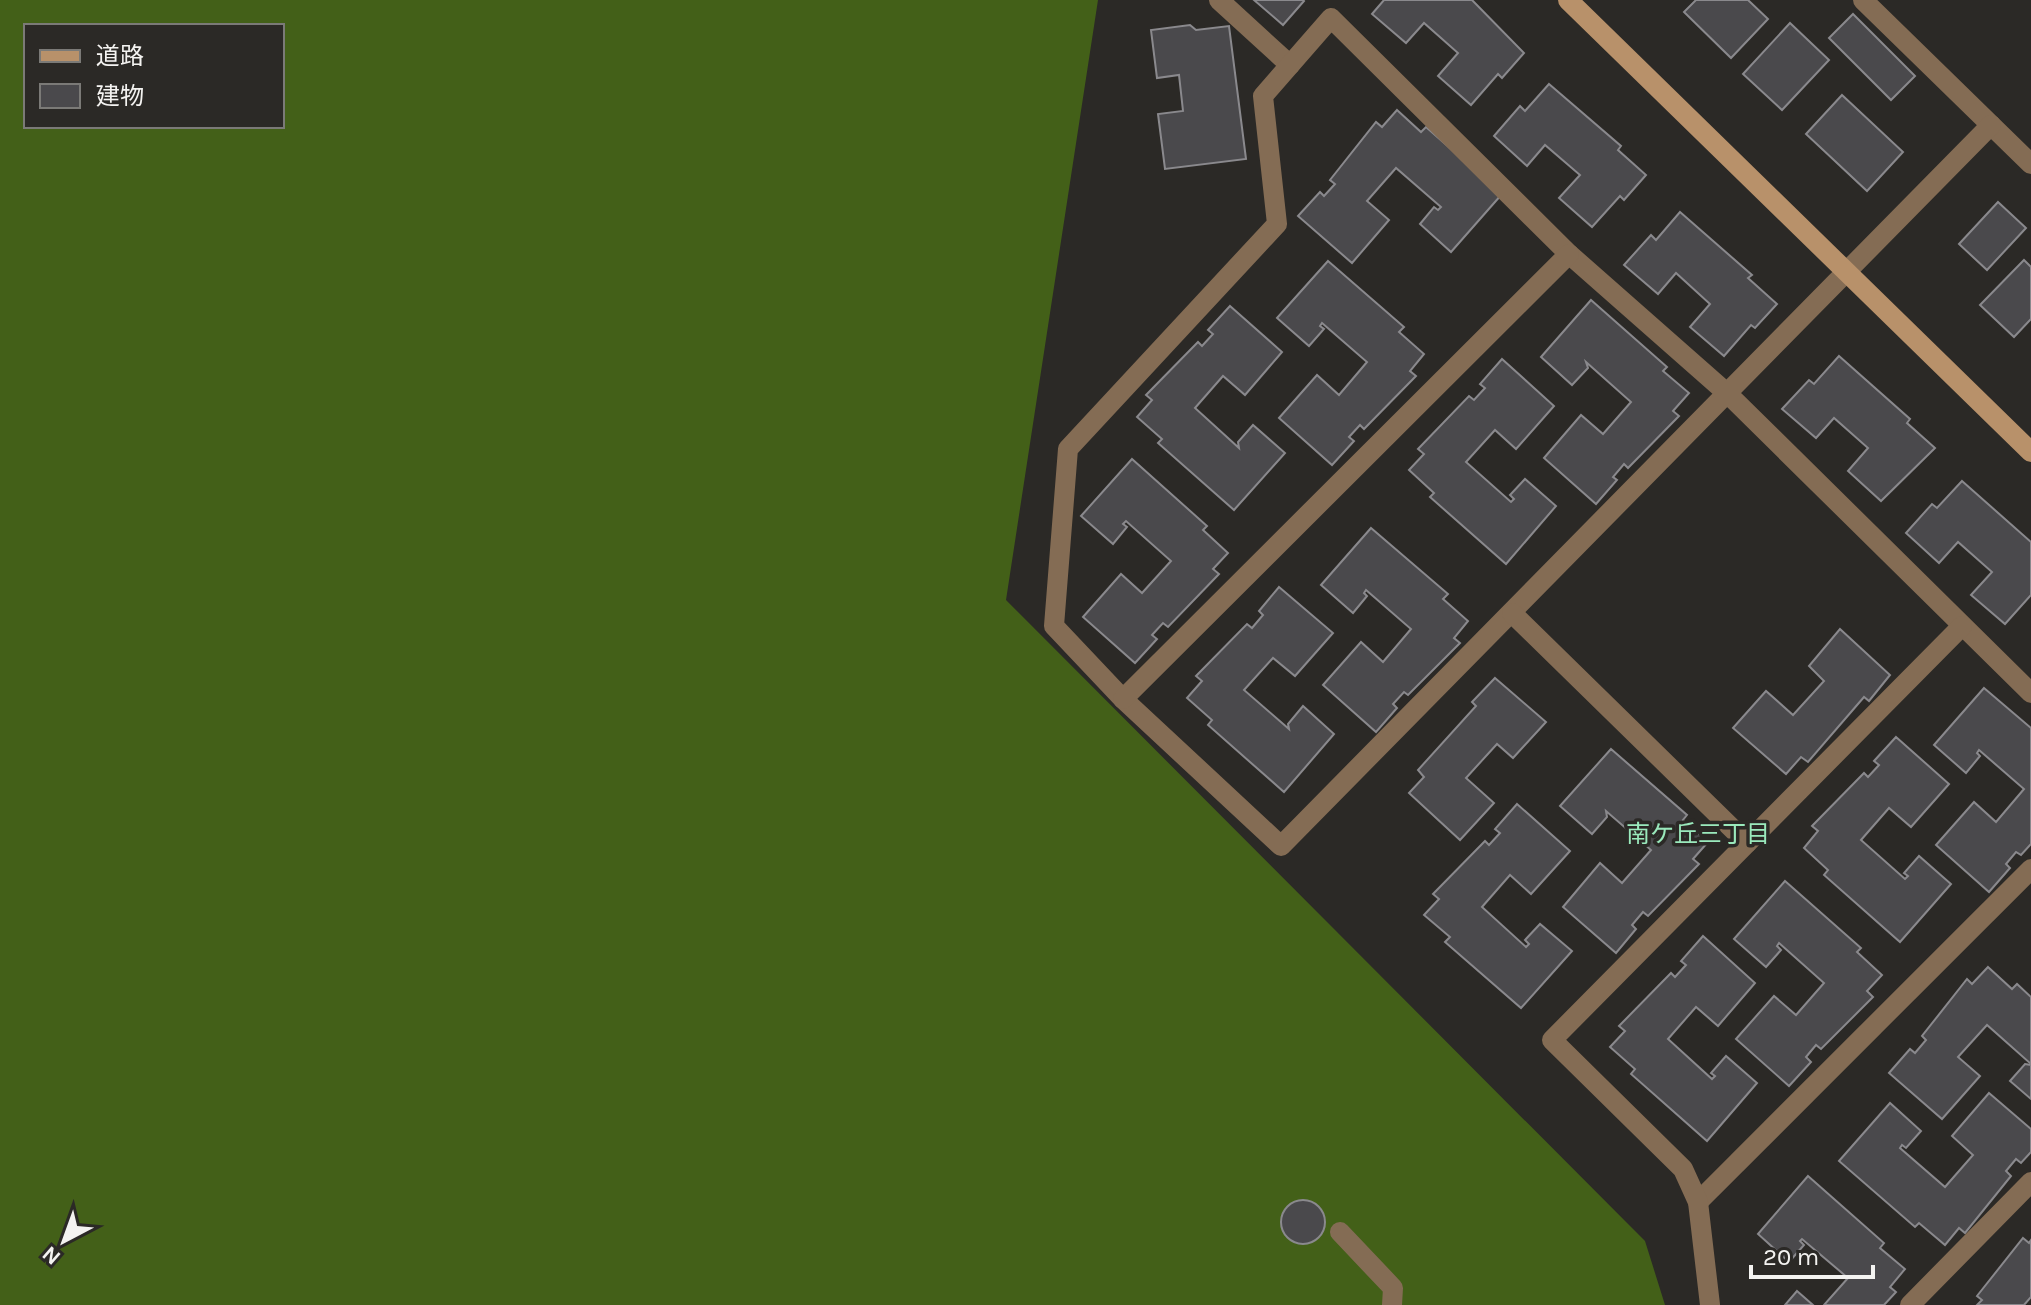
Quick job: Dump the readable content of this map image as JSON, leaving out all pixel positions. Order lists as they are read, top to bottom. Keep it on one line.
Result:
{"districts":["南ケ丘三丁目"],"legend":["道路","建物"],"scale_bar":"20 m","north":"bottom left"}
